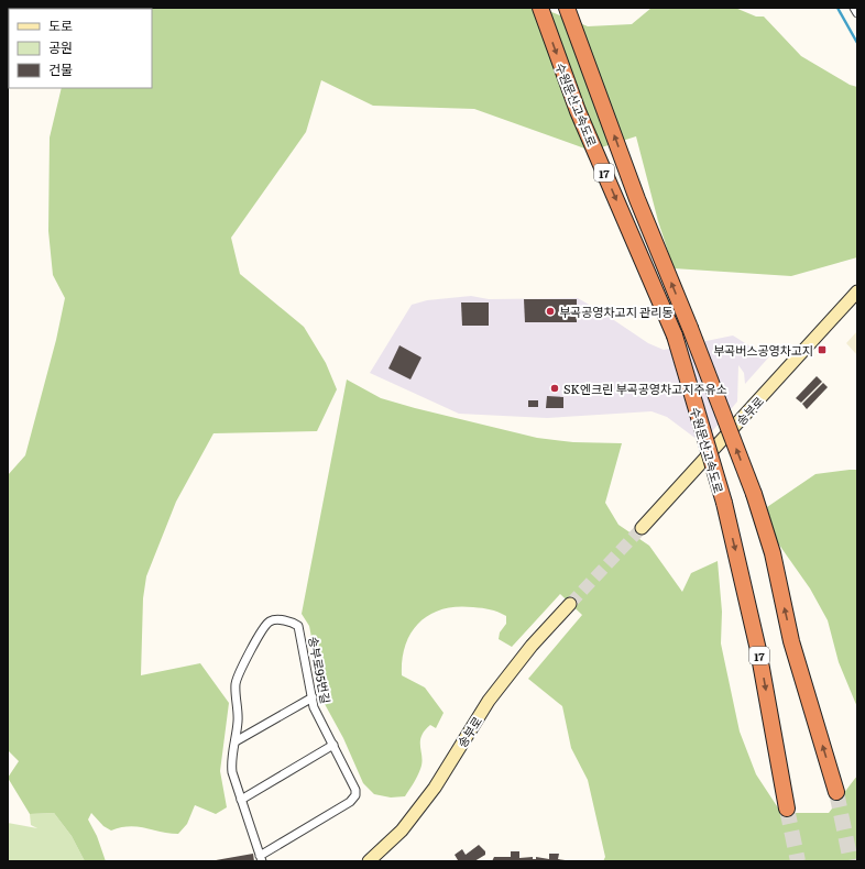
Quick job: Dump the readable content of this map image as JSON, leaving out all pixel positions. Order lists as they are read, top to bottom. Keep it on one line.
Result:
{"streets":{"highway":["수원문산고속도로","17"],"street":["송부로","송부로95번길"]},"places":{"other":["부곡공영차고지 관리동","SK엔크린 부곡공영차고지주유소"],"transit":["부곡버스공영차고지"]},"legend":["도로","공원","건물"]}
